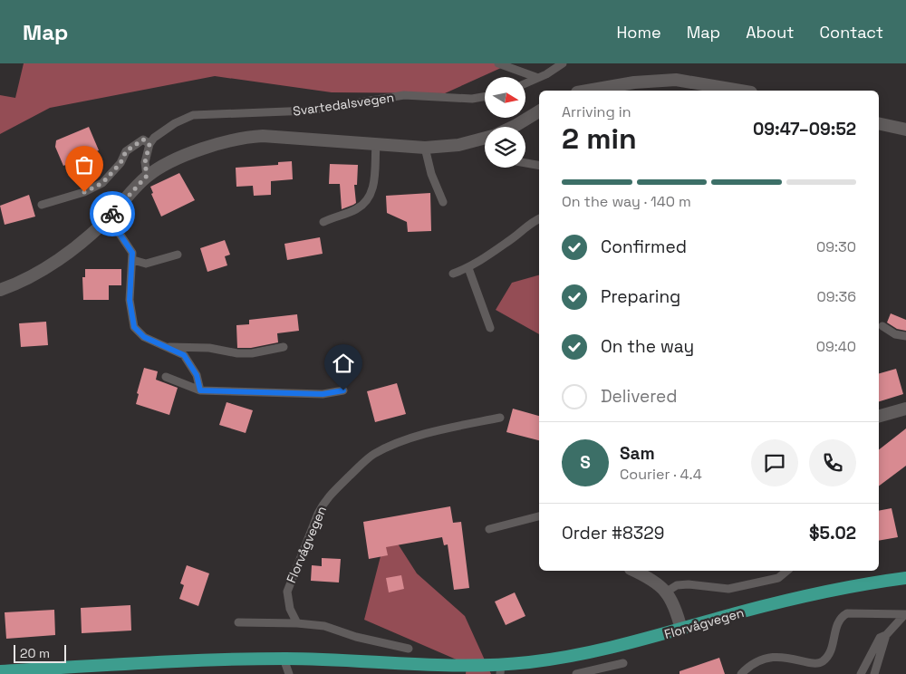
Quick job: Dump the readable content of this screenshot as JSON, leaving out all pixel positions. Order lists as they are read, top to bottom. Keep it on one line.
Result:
{"streets":{"main road":["Florvågvegen"],"lane":["Svartedalsvegen"]},"scale_bar":"20 m","north":"right","page":{"header":"Map","nav":["Home","Map","About","Contact"],"heading":["2 min","Arriving in","09:47–09:52"],"panel":["Sam","Courier · 4.4","Order #8329","$5.02"],"bar":"On the way · 140 m","list":[["Confirmed","09:30"],["Preparing","09:36"],["On the way","09:40"],"Delivered"],"round":"S","scale":"20 m"}}
